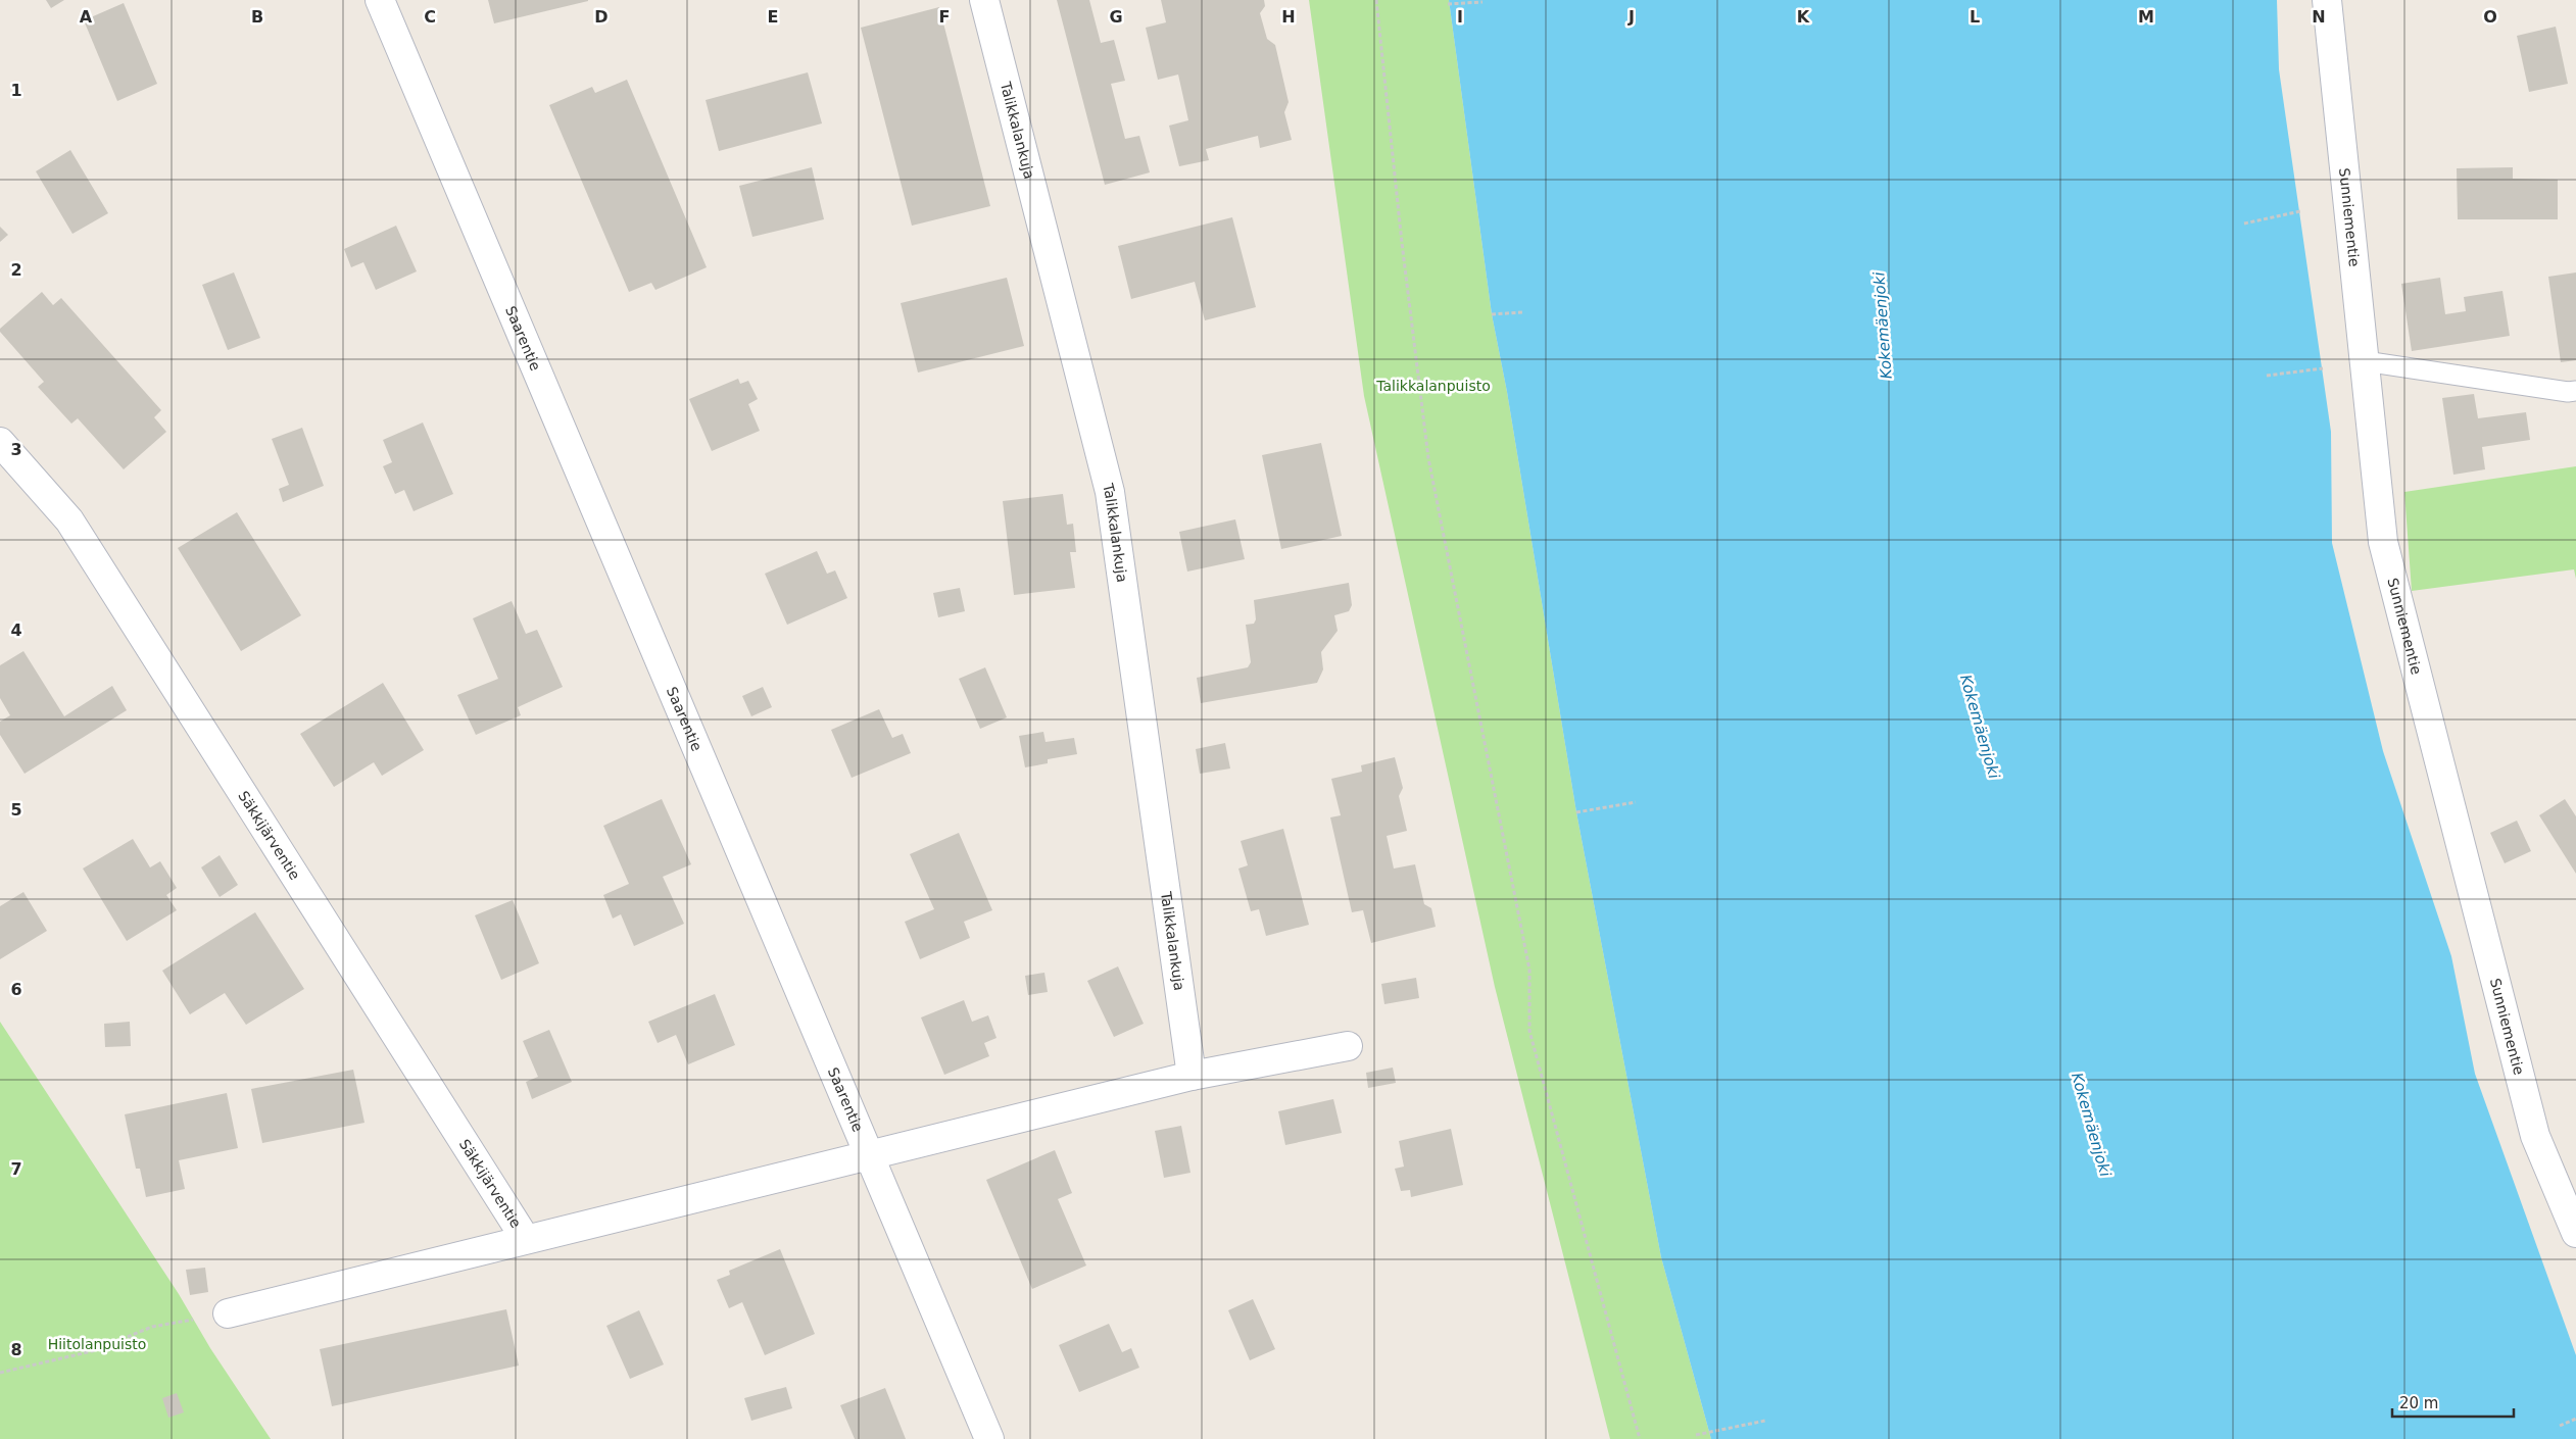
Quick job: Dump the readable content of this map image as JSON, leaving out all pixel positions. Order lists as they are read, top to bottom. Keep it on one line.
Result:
{"streets":{"street":["Talikkalankuja","Sunniementie","Saarentie","Säkkijärventie"]},"crossings":[["Saarentie","Säkkijärventie"]],"water":["Kokemäenjoki"],"parks":["Talikkalanpuisto","Hiitolanpuisto"],"scale_bar":"20 m","grid":{"columns":["A","B","C","D","E","F","G","H","I","J","K","L","M","N","O"],"rows":["1","2","3","4","5","6","7","8"]}}
